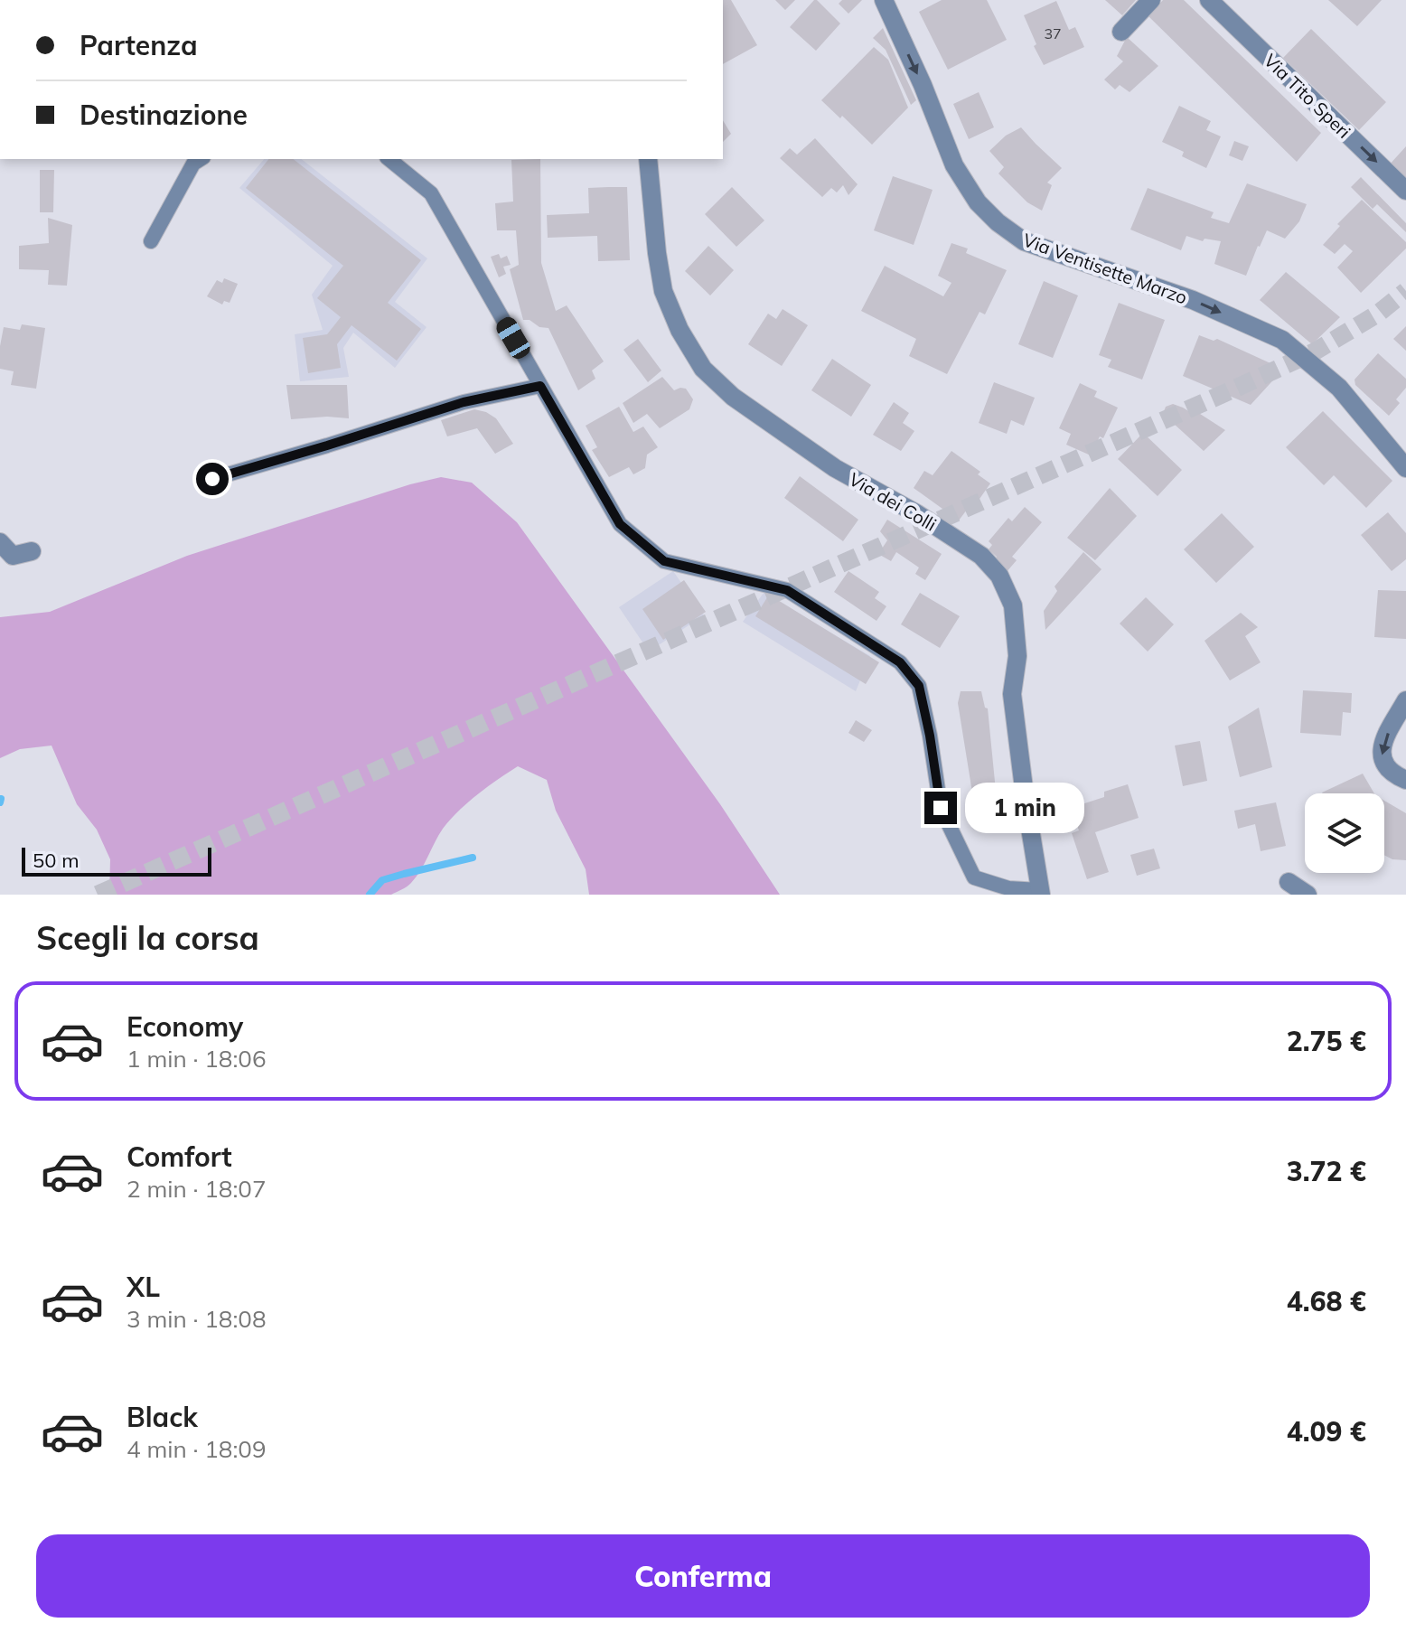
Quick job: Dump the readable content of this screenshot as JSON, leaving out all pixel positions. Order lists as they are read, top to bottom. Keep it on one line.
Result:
{"streets":{"street":["Via Tito Speri","Via Ventisette Marzo","Via dei Colli"]},"one_way":["Via Tito Speri","Via Ventisette Marzo"],"house_numbers":["37"],"scale_bar":"50 m","page":{"banner":["Partenza","Destinazione"],"bubble":"1 min","scale":"50 m","heading":"Scegli la corsa","list":[{"name":"Economy","note":"1 min · 18:06","value":"2.75 €"},{"name":"Comfort","note":"2 min · 18:07","value":"3.72 €"},{"name":"XL","note":"3 min · 18:08","value":"4.68 €"},{"name":"Black","note":"4 min · 18:09","value":"4.09 €"}],"buttons":"Conferma"}}
